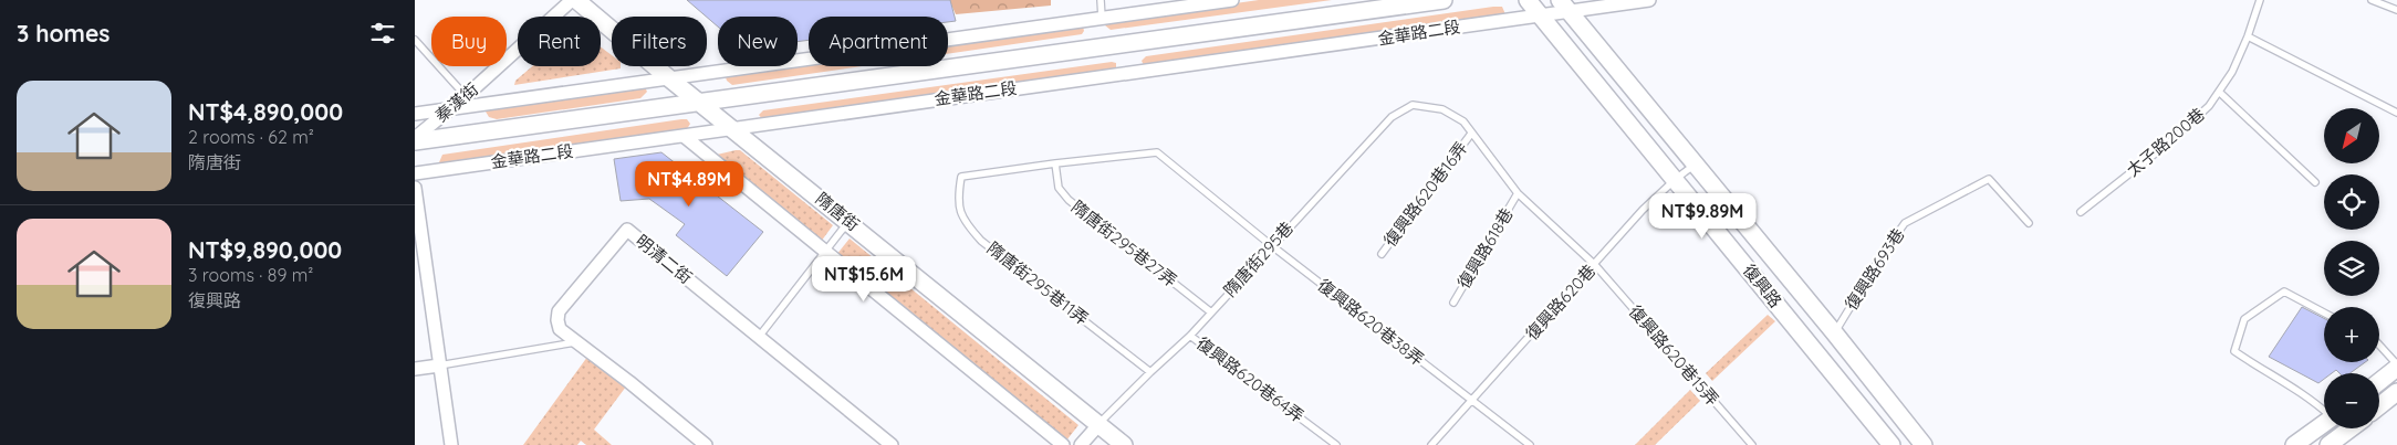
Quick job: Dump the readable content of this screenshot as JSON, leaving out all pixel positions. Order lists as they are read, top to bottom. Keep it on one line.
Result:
{"streets":{"street":["金華路二段","秦漢街","隋唐街","明清二街","復興路"],"lane":["太子路200巷","復興路620巷16弄","隋唐街295巷27弄","復興路618巷","隋唐街295巷","復興路693巷","隋唐街295巷11弄","復興路620巷","復興路620巷38弄","復興路620巷15弄","復興路620巷64弄"]},"crossings":[["金華路二段","秦漢街"],["金華路二段","隋唐街"],["金華路二段","復興路"],["復興路620巷16弄","復興路618巷"],["復興路620巷16弄","隋唐街295巷"],["復興路620巷16弄","復興路620巷"],["復興路620巷16弄","復興路620巷15弄"],["隋唐街","隋唐街295巷"],["隋唐街295巷27弄","隋唐街295巷"],["隋唐街295巷27弄","隋唐街295巷11弄"],["隋唐街295巷27弄","復興路620巷38弄"],["隋唐街295巷","隋唐街295巷11弄"],["隋唐街295巷","復興路620巷38弄"],["隋唐街295巷","復興路620巷64弄"],["復興路693巷","復興路"],["隋唐街295巷11弄","復興路620巷38弄"],["復興路","復興路620巷"],["復興路620巷","復興路620巷38弄"],["復興路620巷","復興路620巷15弄"]],"north":"bottom left","page":{"heading":"3 homes","chip":["Buy","Rent","Filters","New","Apartment"],"list":[{"name":"NT$4,890,000","note":"2 rooms · 62 m² · 隋唐街"},{"name":"NT$9,890,000","note":"3 rooms · 89 m² · 復興路"}],"map_buttons":["+","−"],"price":["NT$4.89M","NT$9.89M","NT$15.6M"]}}
